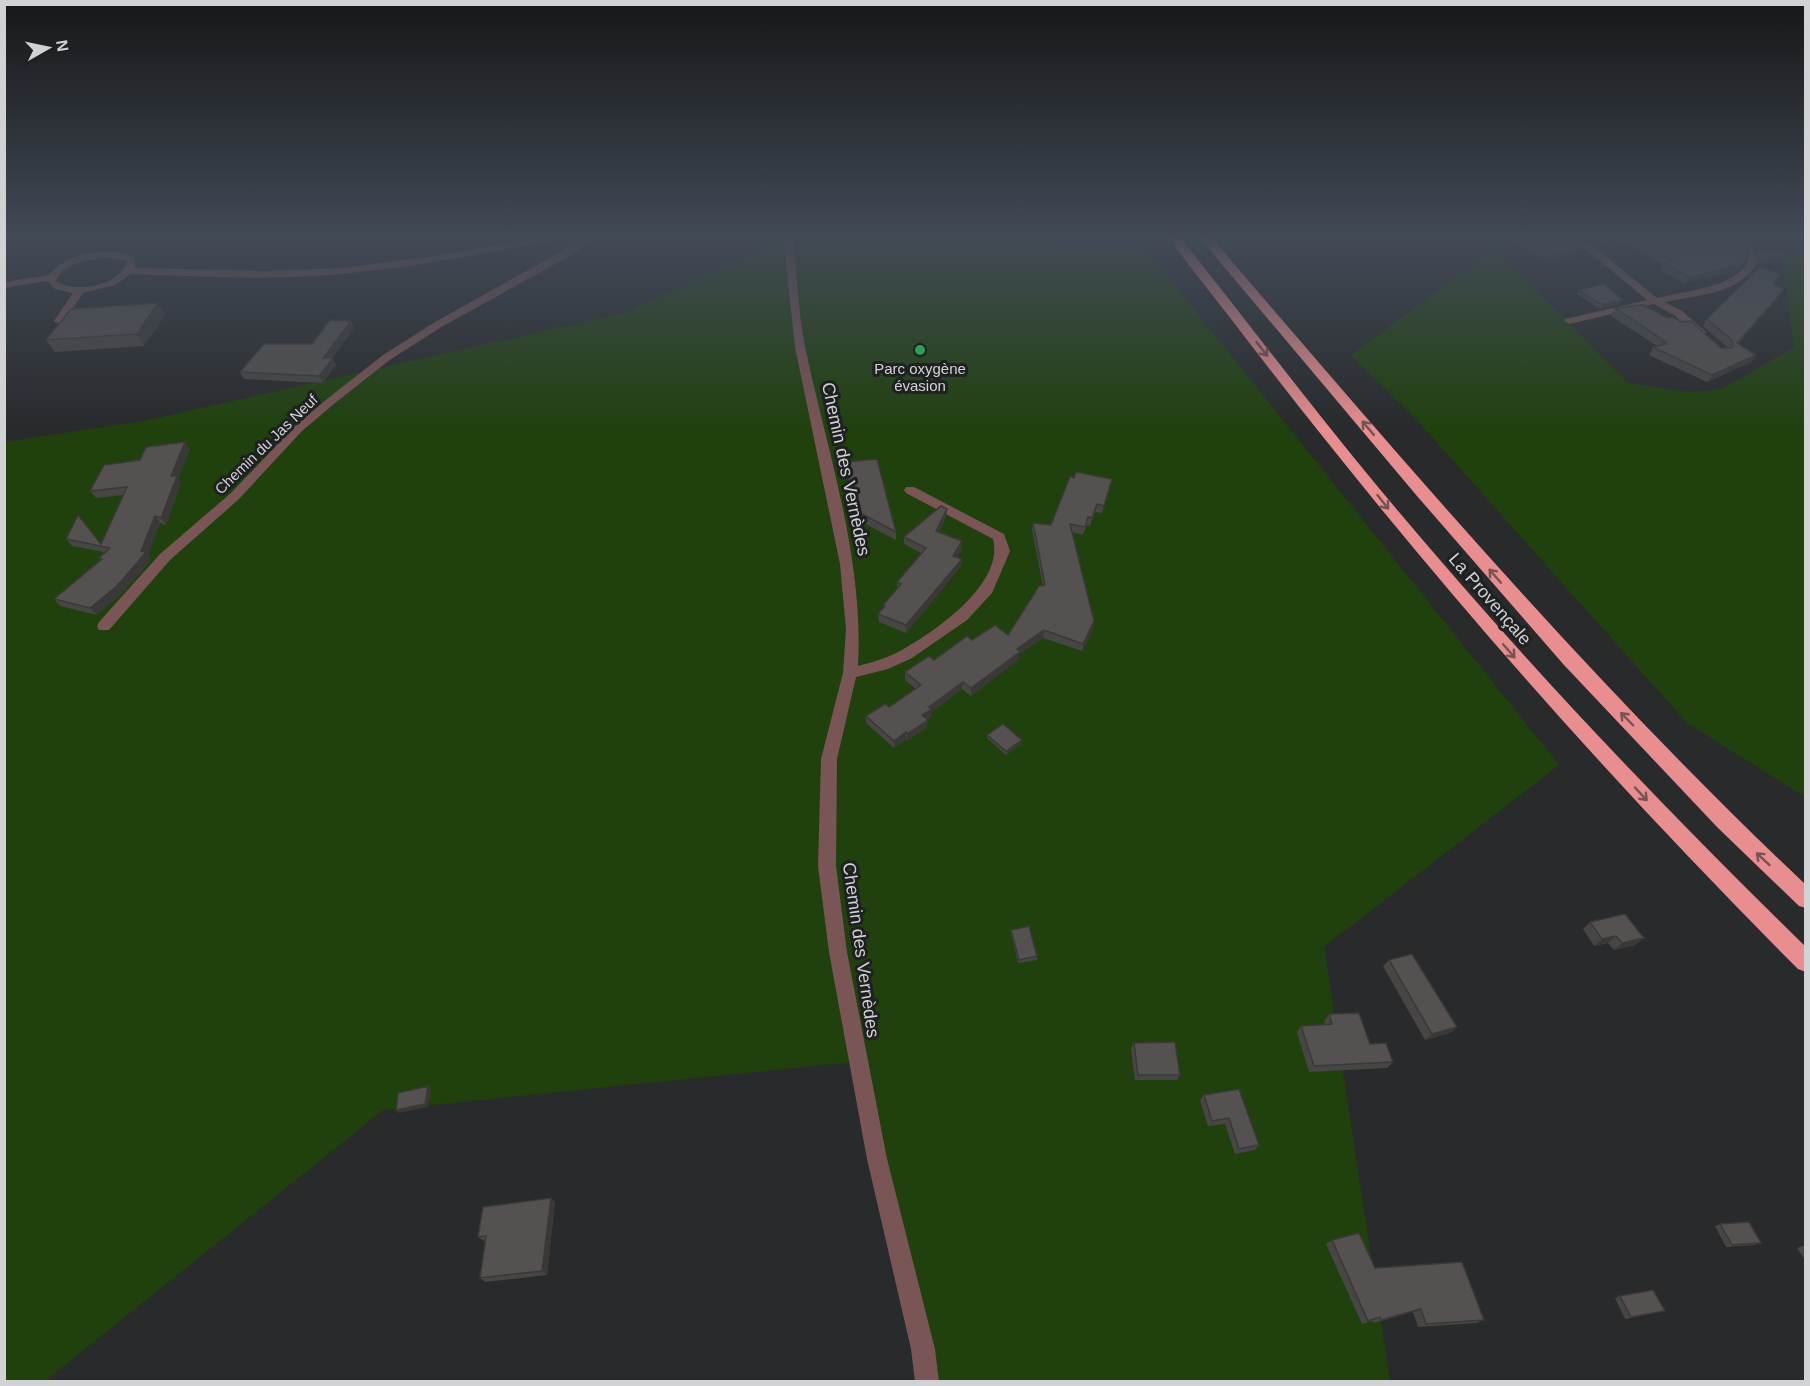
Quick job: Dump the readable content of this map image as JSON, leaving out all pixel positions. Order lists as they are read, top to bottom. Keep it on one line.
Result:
{"streets":{"highway":["La Provençale"],"street":["Chemin du Jas Neuf","Chemin des Vernèdes"]},"places":["Parc oxygène évasion"],"north":"right"}
